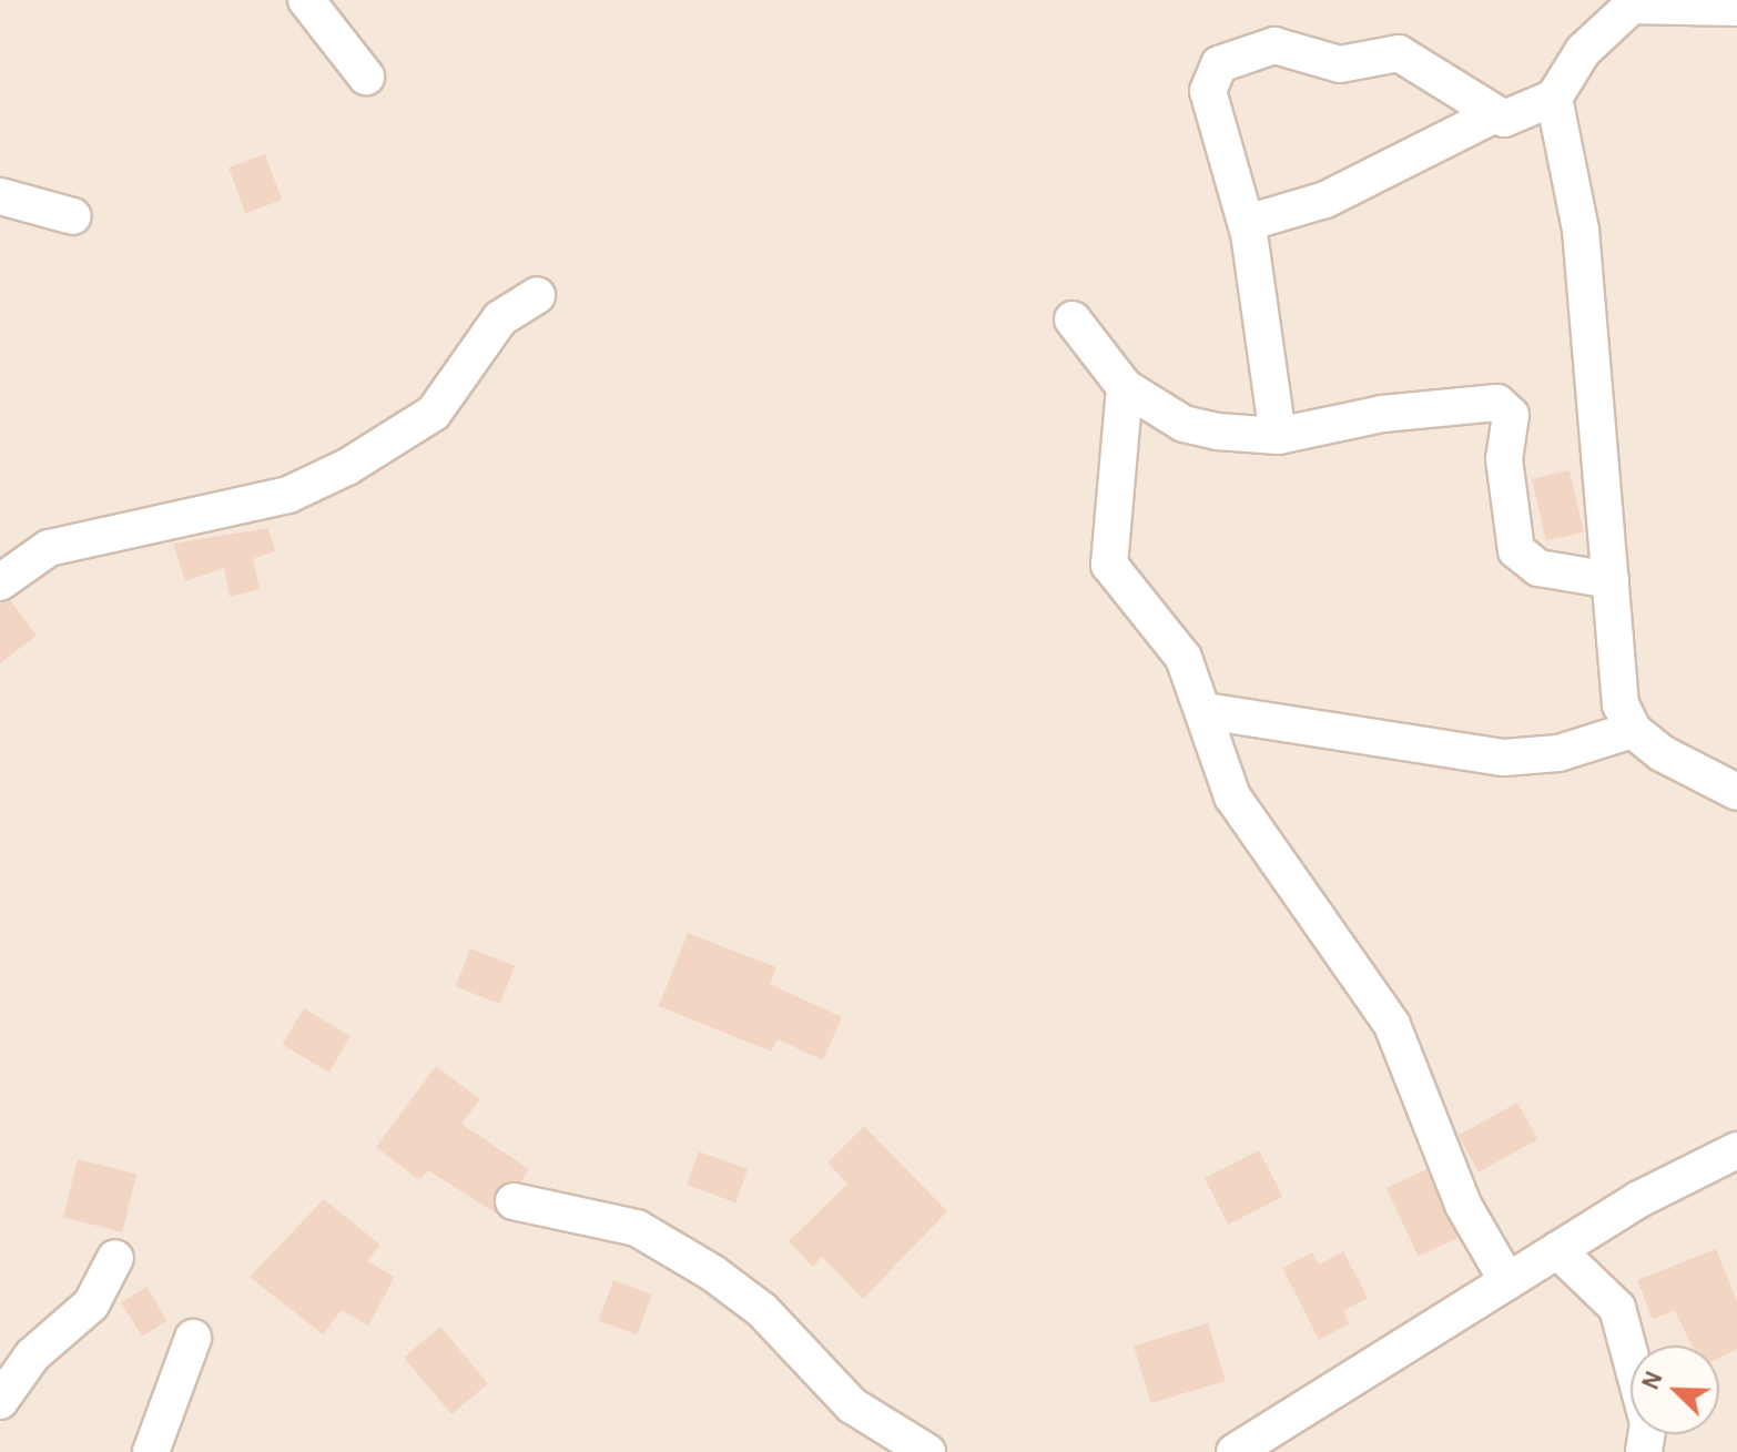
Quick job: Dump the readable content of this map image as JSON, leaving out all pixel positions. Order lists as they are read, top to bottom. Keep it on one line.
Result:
{"north":"top left"}
